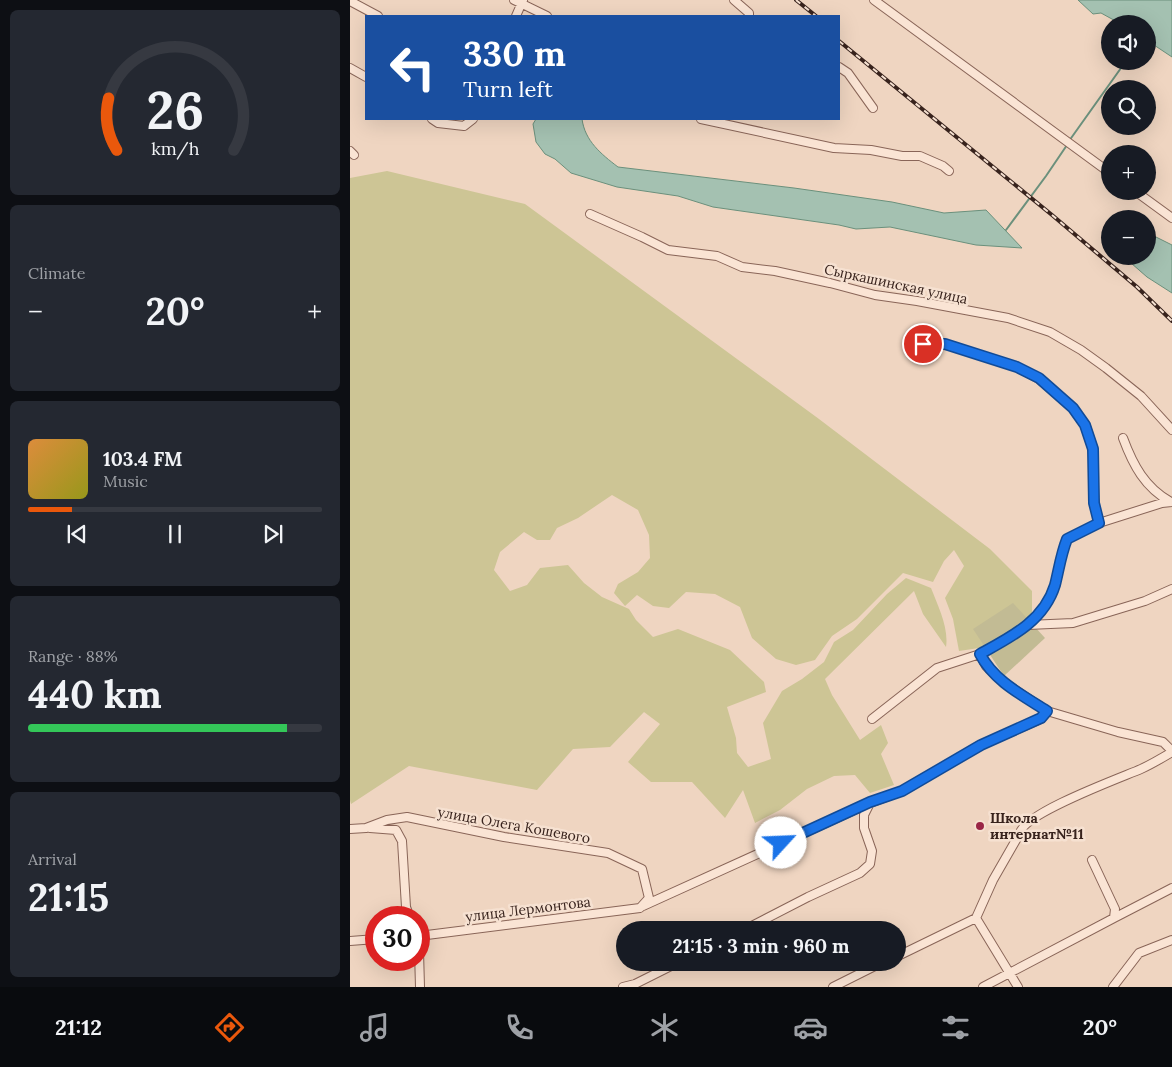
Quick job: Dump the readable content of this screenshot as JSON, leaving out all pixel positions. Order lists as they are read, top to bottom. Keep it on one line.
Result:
{"streets":{"street":["Сыркашинская улица","улица Олега Кошевого","улица Лермонтова"]},"crossings":[["улица Олега Кошевого","улица Лермонтова"]],"places":["Школа интернат№11"],"page":{"map_buttons":["+","−"],"turn":["330 m","Turn left"],"tile":["Climate",["Range · 88%","440 km"],["Arrival","21:15"]],"heat":["−","20°","+"],"song":["103.4 FM","Music"],"limit":"30","trip":"21:15 · 3 min · 960 m","tabs":["21:12","20°"],"gauge":["26","km/h"]}}
